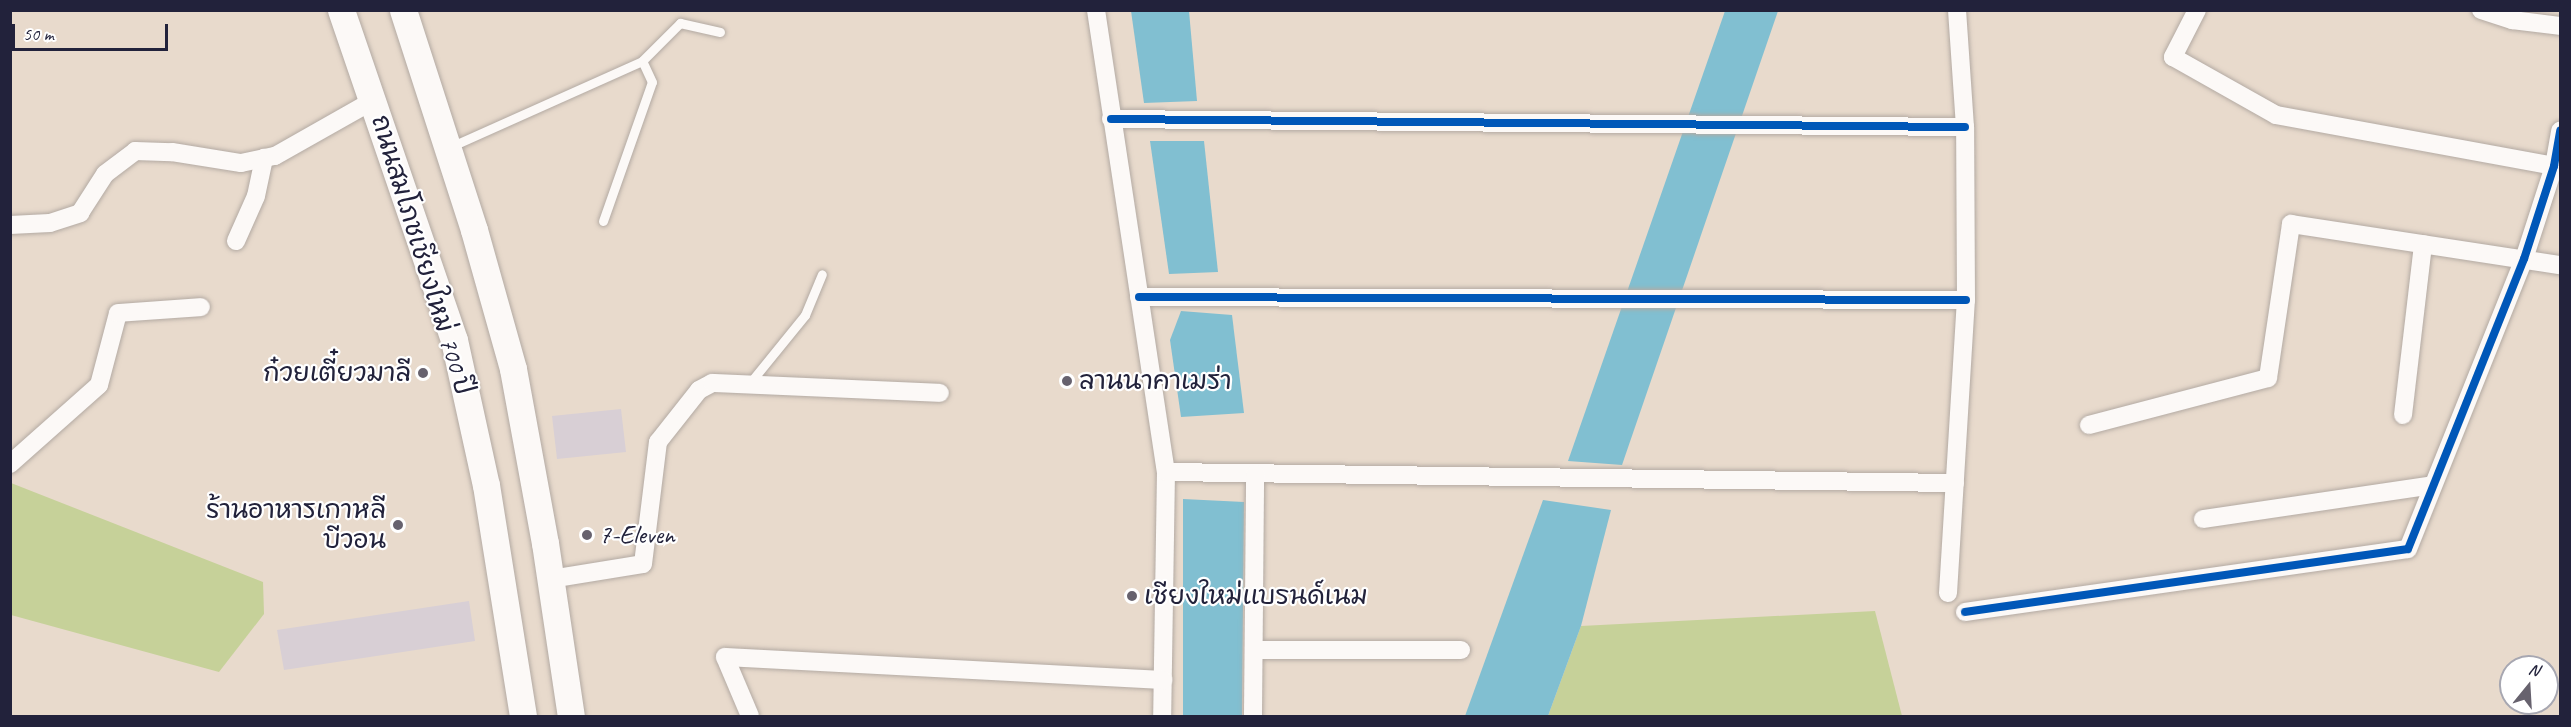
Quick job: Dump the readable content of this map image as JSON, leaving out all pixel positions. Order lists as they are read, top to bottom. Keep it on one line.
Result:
{"streets":{"main road":["ถนนสมโภชเชียงใหม่ 700 ปี"]},"places":["ก๋วยเตี๋ยวมาลี","ลานนาคาเมร่า","ร้านอาหารเกาหลี บีวอน","7-Eleven","เชียงใหม่แบรนด์เนม"],"scale_bar":"50 m","north":"top"}
